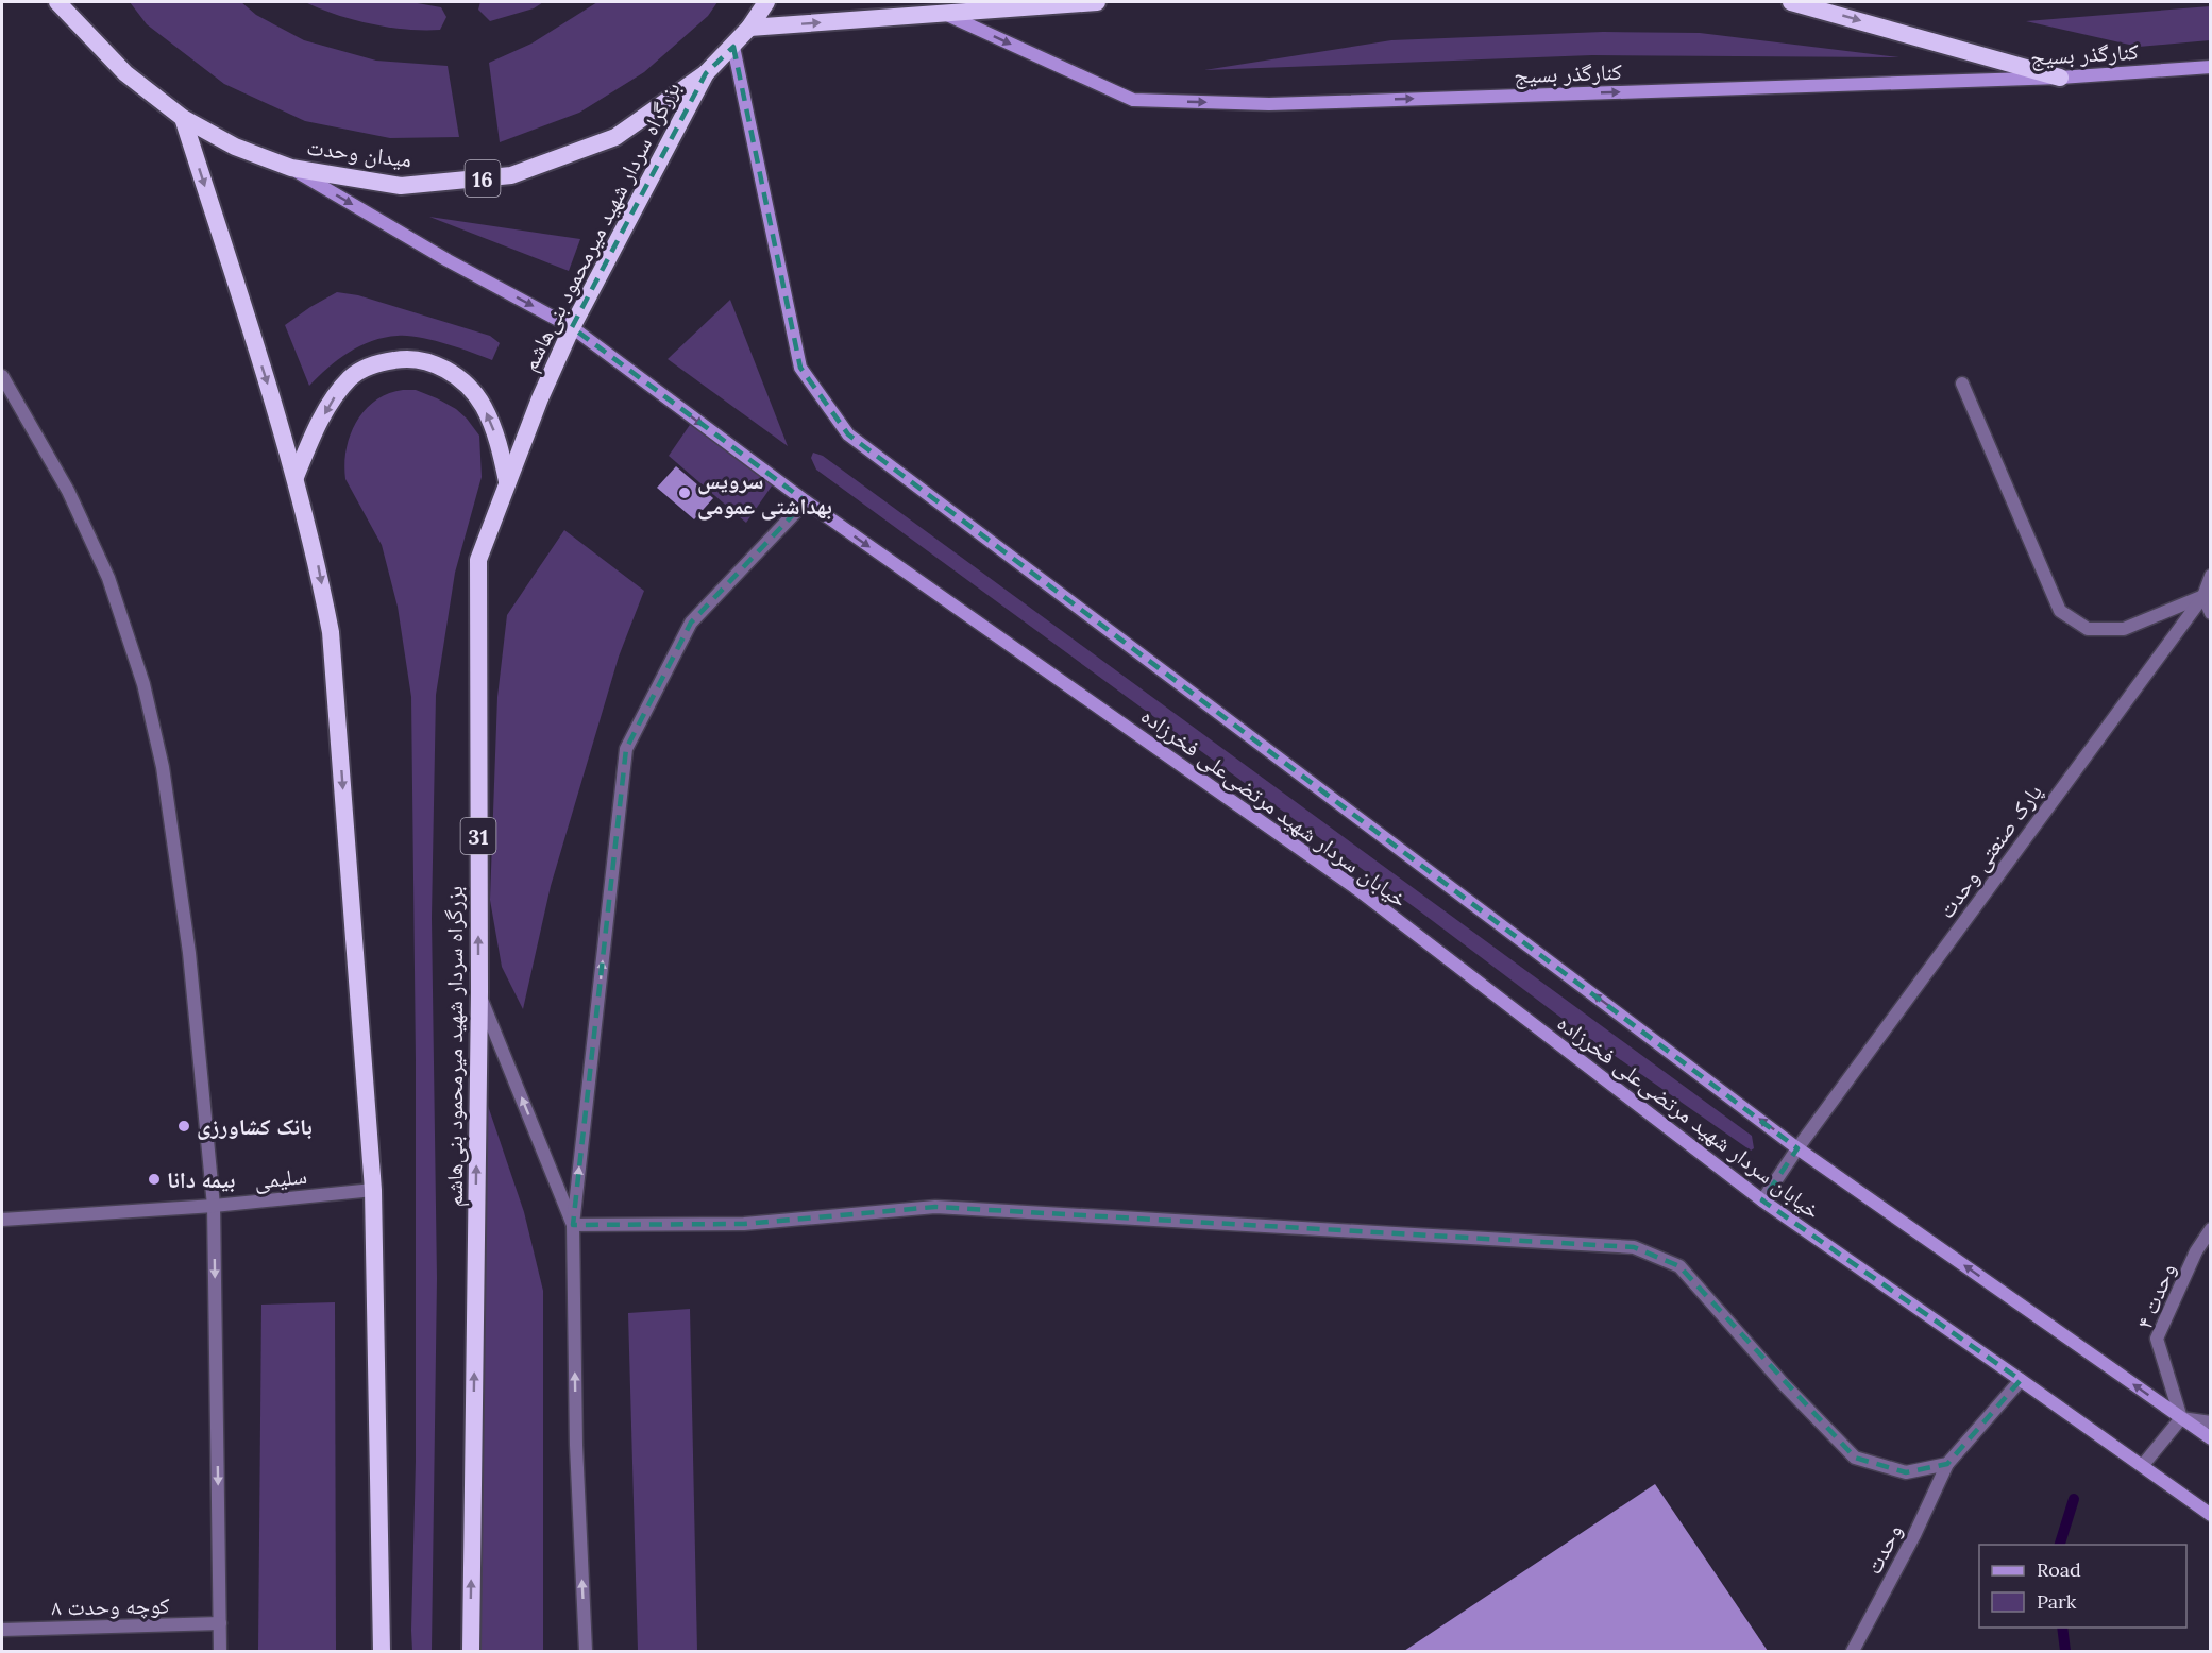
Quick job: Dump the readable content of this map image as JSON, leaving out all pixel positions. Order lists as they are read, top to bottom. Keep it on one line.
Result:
{"streets":{"highway":["میدان وحدت","16","بزرگراه سردار شهید میرمحمود بنی‌هاشم","31"],"main road":["کنارگذر بسیج","خیابان سردار شهید مرتضی‌علی فخرزاده"],"street":["پارک صنعتی وحدت","سلیمی","وحدت ۴","وحدت","کوچه وحدت ۸"]},"crossings":[["میدان وحدت","بزرگراه سردار شهید میرمحمود بنی‌هاشم"],["میدان وحدت","خیابان سردار شهید مرتضی‌علی فخرزاده"],["بزرگراه سردار شهید میرمحمود بنی‌هاشم","خیابان سردار شهید مرتضی‌علی فخرزاده"],["خیابان سردار شهید مرتضی‌علی فخرزاده","پارک صنعتی وحدت"],["خیابان سردار شهید مرتضی‌علی فخرزاده","وحدت ۴"],["خیابان سردار شهید مرتضی‌علی فخرزاده","وحدت"]],"one_way":["کنارگذر بسیج"],"places":["سرویس بهداشتی عمومی","بانک کشاورزی","بیمه دانا"],"legend":["Road","Park"]}
